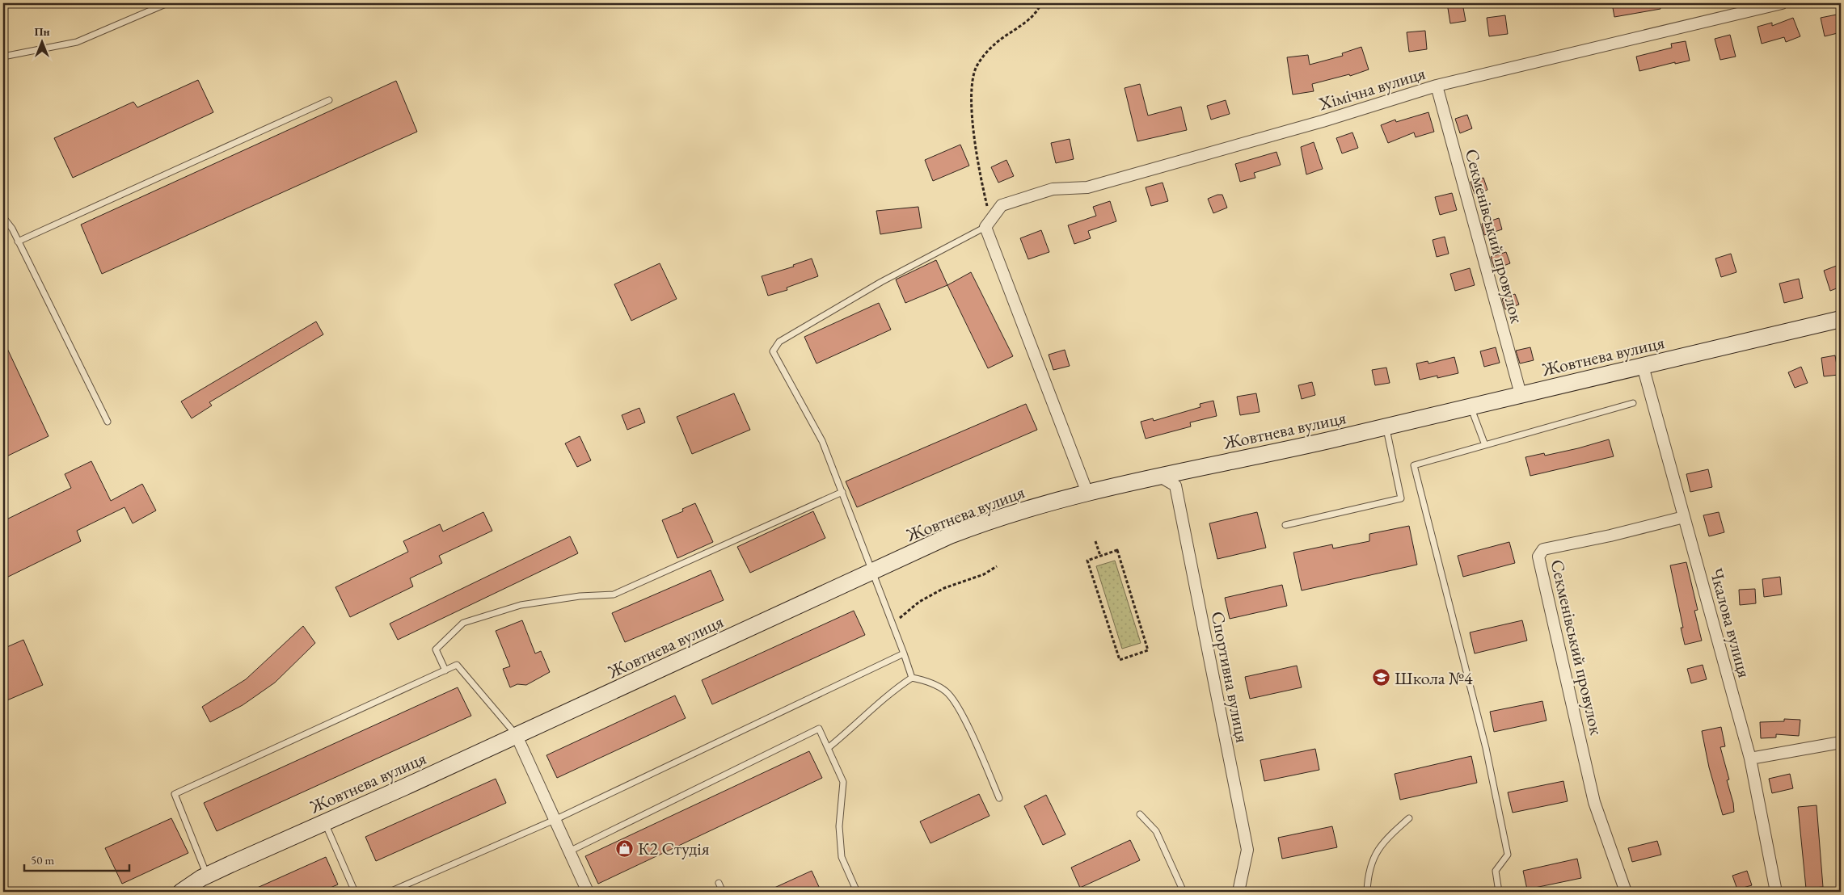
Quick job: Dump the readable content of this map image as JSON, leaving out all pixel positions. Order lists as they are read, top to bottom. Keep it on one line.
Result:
{"streets":{"main road":["Жовтнева вулиця"],"street":["Хімічна вулиця","Секменівський провулок","Чкалова вулиця","Спортивна вулиця"]},"crossings":[["Хімічна вулиця","Секменівський провулок"],["Секменівський провулок","Жовтнева вулиця"],["Секменівський провулок","Чкалова вулиця"],["Жовтнева вулиця","Чкалова вулиця"],["Жовтнева вулиця","Спортивна вулиця"]],"places":{"school or university":["Школа №4"],"shop":["К2 Студiя"]},"scale_bar":"50 m","north":"top"}
